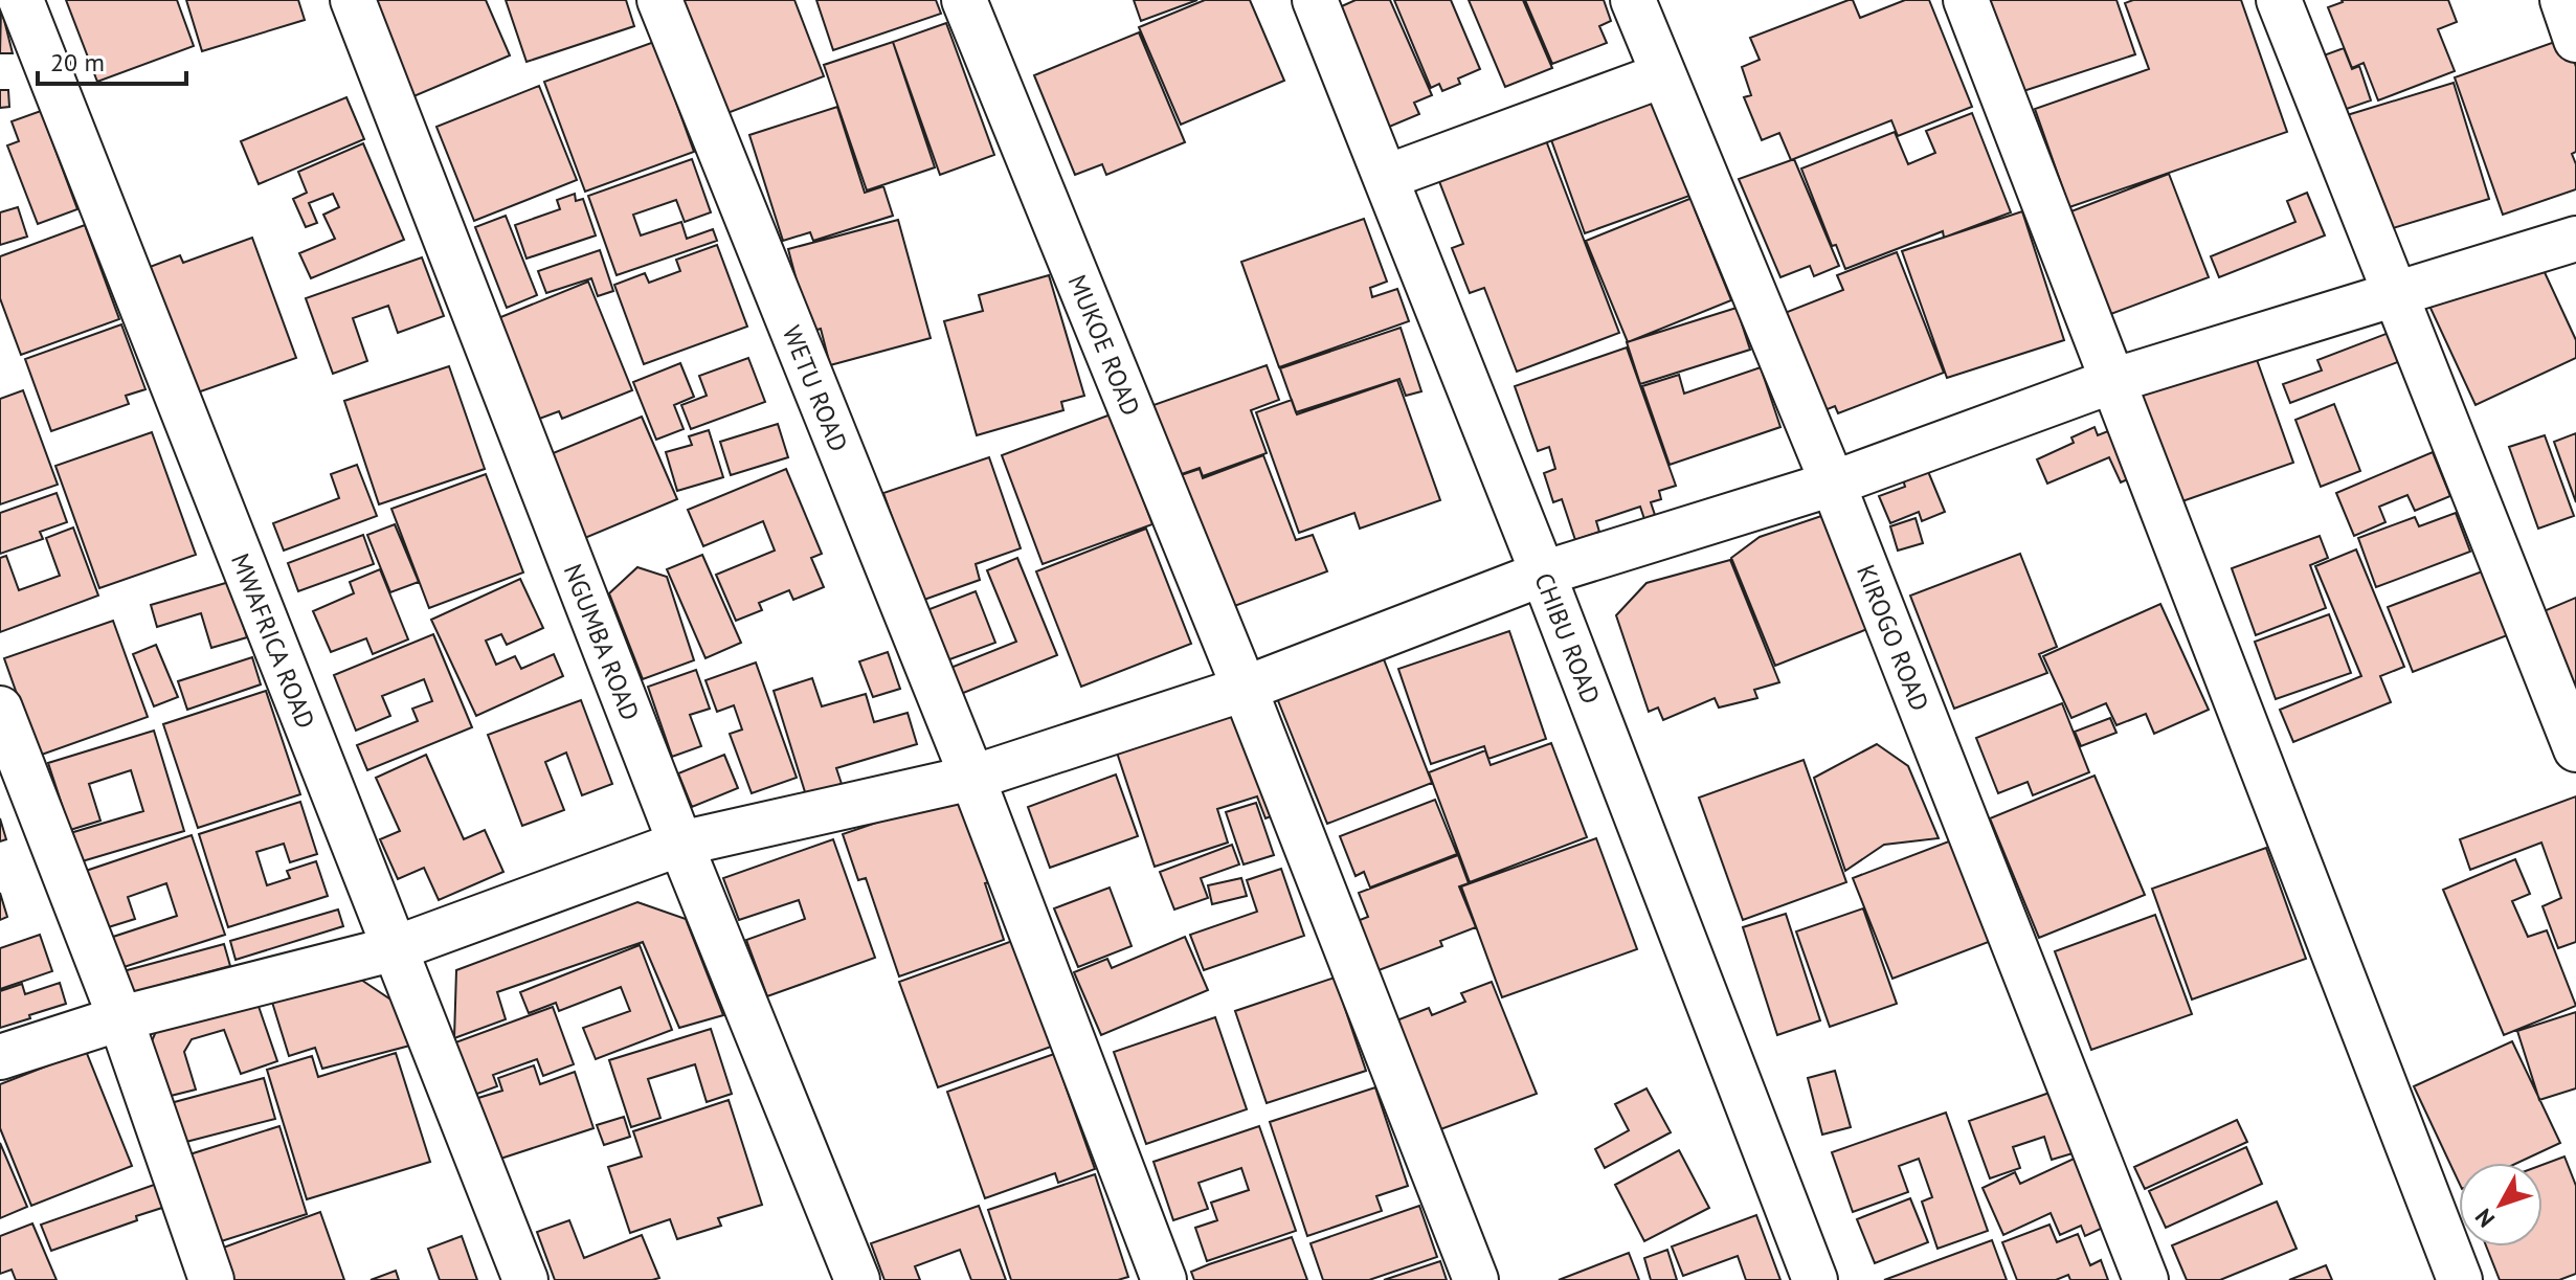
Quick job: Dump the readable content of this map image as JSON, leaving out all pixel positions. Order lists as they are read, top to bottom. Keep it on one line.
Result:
{"streets":{"street":["MUKOE ROAD","WETU ROAD","KIROGO ROAD","MWAFRICA ROAD","CHIBU ROAD","NGUMBA ROAD"]},"scale_bar":"20 m","north":"bottom left"}
